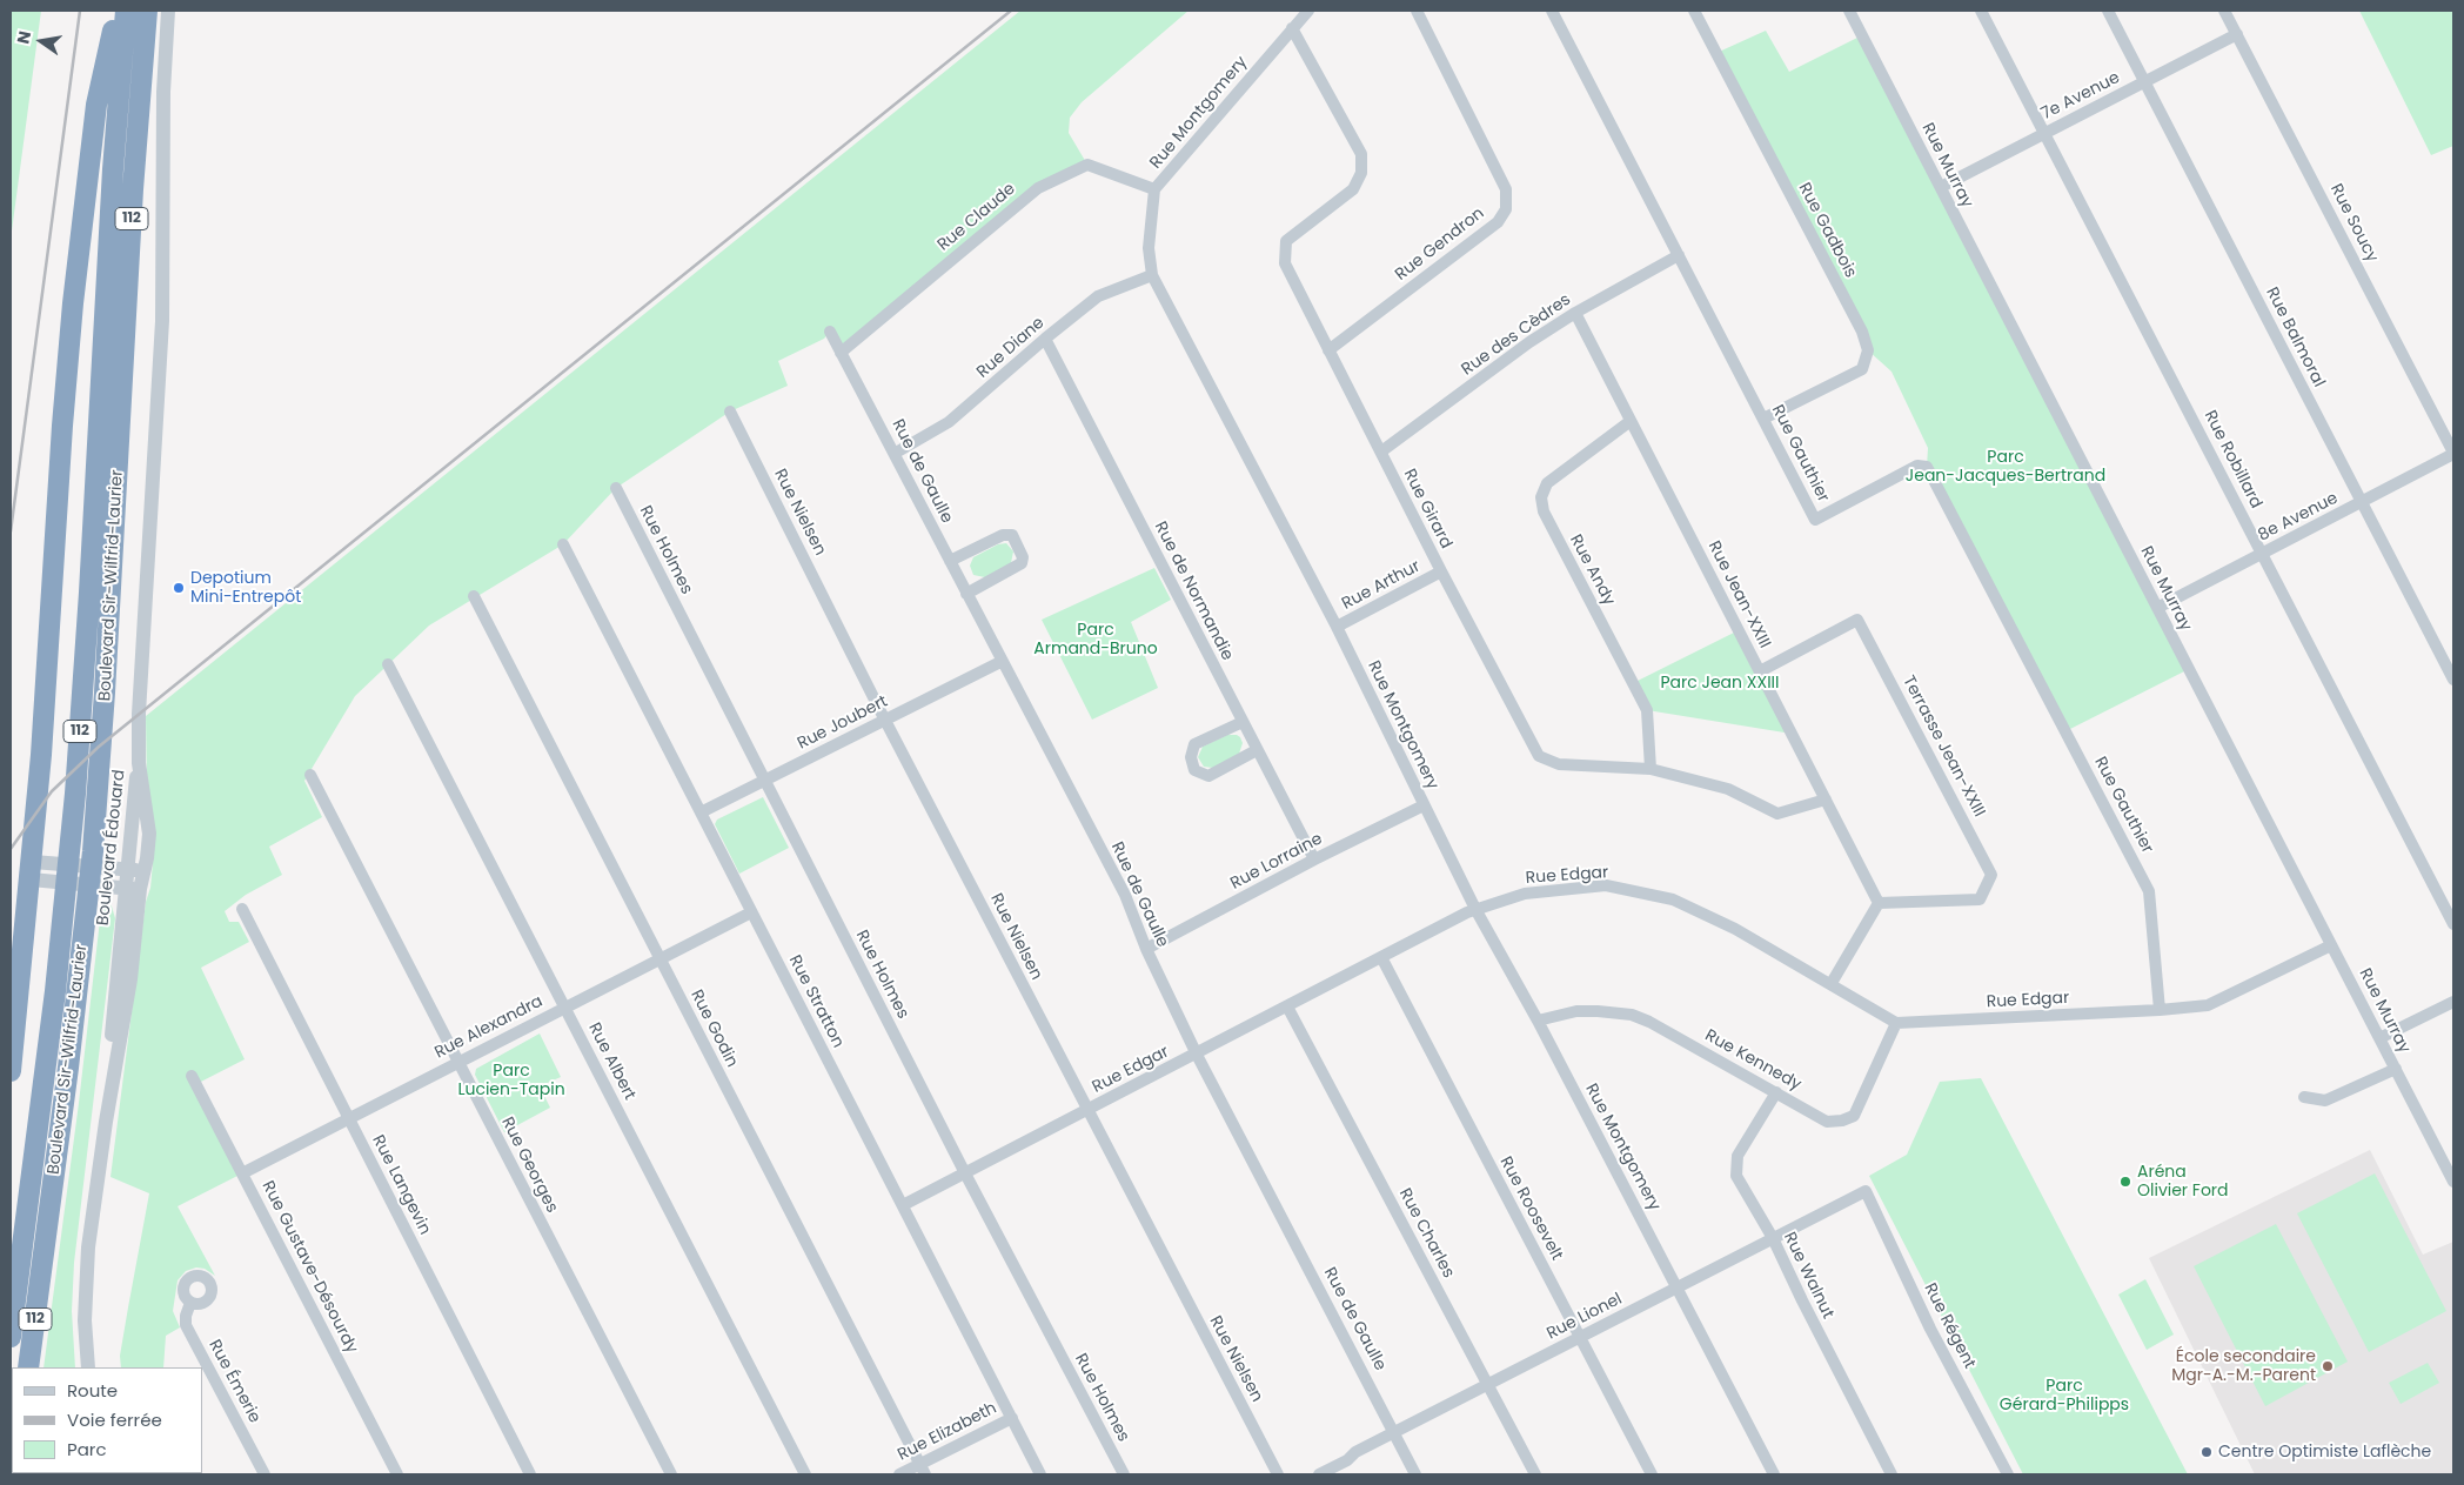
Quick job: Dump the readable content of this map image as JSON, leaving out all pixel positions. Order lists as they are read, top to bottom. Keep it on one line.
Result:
{"streets":{"highway":["112","Boulevard Sir-Wilfrid-Laurier"],"street":["7e Avenue","Rue Montgomery","Rue Murray","Rue Claude","Rue Soucy","Rue Gadbois","Rue Gendron","Rue des Cèdres","Rue Balmoral","Rue Diane","Rue Gauthier","Rue Robillard","Rue de Gaulle","Rue Girard","Rue Nielsen","8e Avenue","Rue Holmes","Rue Andy","Rue Arthur","Rue de Normandie","Rue Jean-XXIII","Rue Joubert","Terrasse Jean-XXIII","Boulevard Édouard","Rue Lorraine","Rue Edgar","Rue Stratton","Rue Alexandra","Rue Godin","Rue Kennedy","Rue Albert","Rue Georges","Rue Langevin","Rue Roosevelt","Rue Charles","Rue Gustave-Désourdy","Rue Walnut","Rue Lionel","Rue Régent","Rue Émerie","Rue Elizabeth"]},"crossings":[["7e Avenue","Rue Murray"],["7e Avenue","Rue Soucy"],["7e Avenue","Rue Balmoral"],["7e Avenue","Rue Robillard"],["Rue Montgomery","Rue Claude"],["Rue Montgomery","Rue Diane"],["Rue Montgomery","Rue Girard"],["Rue Montgomery","Rue Arthur"],["Rue Montgomery","Rue Lorraine"],["Rue Montgomery","Rue Edgar"],["Rue Montgomery","Rue Kennedy"],["Rue Montgomery","Rue Lionel"],["Rue Murray","8e Avenue"],["Rue Murray","Rue Edgar"],["Rue Claude","Rue de Gaulle"],["Rue Soucy","8e Avenue"],["Rue Gadbois","Rue Gauthier"],["Rue Gendron","Rue Girard"],["Rue des Cèdres","Rue Gauthier"],["Rue des Cèdres","Rue Girard"],["Rue des Cèdres","Rue Jean-XXIII"],["Rue Balmoral","8e Avenue"],["Rue Diane","Rue de Gaulle"],["Rue Diane","Rue de Normandie"],["Rue Gauthier","Rue Edgar"],["Rue Robillard","8e Avenue"],["Rue de Gaulle","Rue Joubert"],["Rue de Gaulle","Rue Lorraine"],["Rue de Gaulle","Rue Edgar"],["Rue de Gaulle","Rue Lionel"],["Rue Girard","Rue Andy"],["Rue Girard","Rue Arthur"],["Rue Girard","Rue Jean-XXIII"],["Rue Nielsen","Rue Joubert"],["Rue Nielsen","Rue Edgar"],["Rue Holmes","Rue Joubert"],["Rue Holmes","Rue Edgar"],["Rue Andy","Rue Jean-XXIII"],["Boulevard Sir-Wilfrid-Laurier","Boulevard Édouard"],["Rue de Normandie","Rue Lorraine"],["Rue Jean-XXIII","Terrasse Jean-XXIII"],["Rue Joubert","Rue Stratton"],["Rue Edgar","Rue Stratton"],["Rue Edgar","Rue Kennedy"],["Rue Edgar","Rue Roosevelt"],["Rue Edgar","Rue Charles"],["Rue Stratton","Rue Alexandra"],["Rue Stratton","Rue Elizabeth"],["Rue Alexandra","Rue Godin"],["Rue Alexandra","Rue Albert"],["Rue Alexandra","Rue Georges"],["Rue Alexandra","Rue Langevin"],["Rue Alexandra","Rue Gustave-Désourdy"],["Rue Godin","Rue Elizabeth"],["Rue Kennedy","Rue Walnut"],["Rue Roosevelt","Rue Lionel"],["Rue Charles","Rue Lionel"],["Rue Walnut","Rue Lionel"],["Rue Lionel","Rue Régent"]],"parks":["Parc Jean-Jacques-Bertrand","Parc Armand-Bruno","Parc Jean XXIII","Parc Lucien-Tapin","Parc Gérard-Philipps"],"places":["Depotium Mini-Entrepôt","Aréna Olivier Ford","École secondaire Mgr-A.-M.-Parent","Centre Optimiste Laflèche"],"legend":["Route","Voie ferrée","Parc"],"north":"left"}
